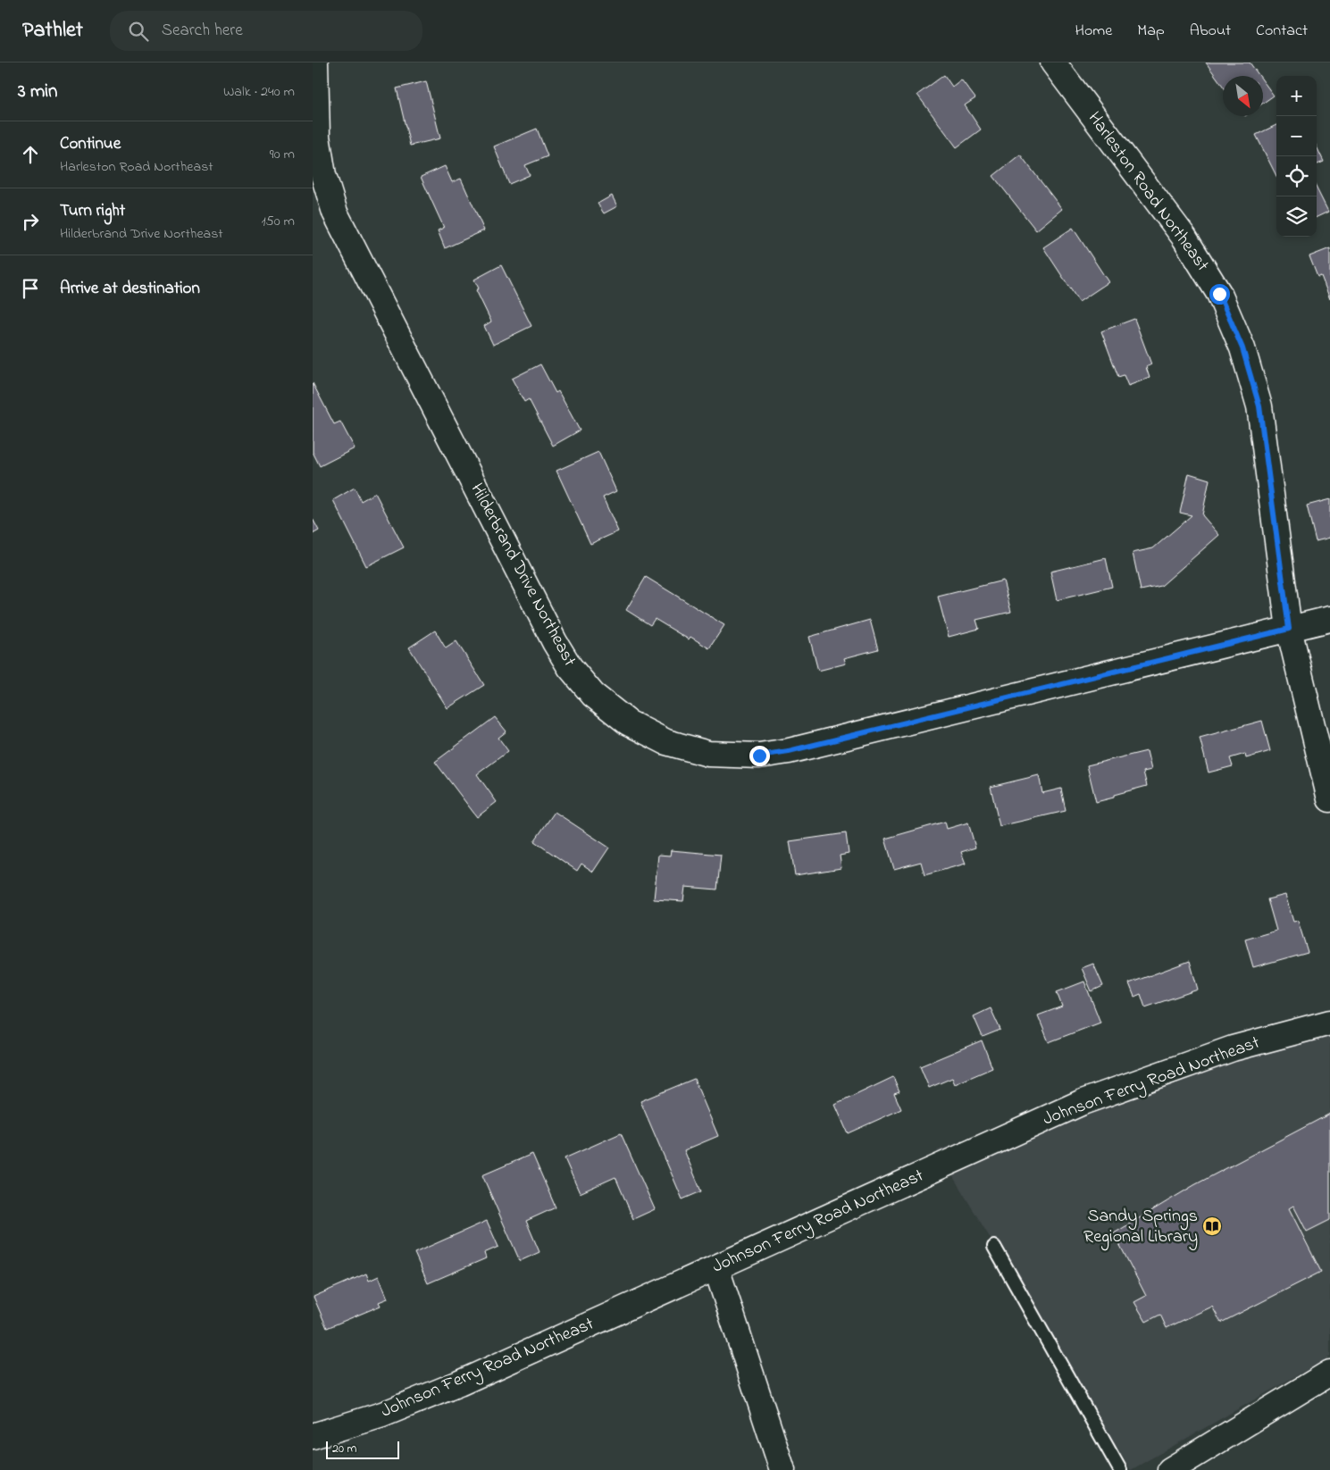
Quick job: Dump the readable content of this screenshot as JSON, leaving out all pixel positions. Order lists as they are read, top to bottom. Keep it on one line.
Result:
{"streets":{"street":["Harleston Road Northeast","Hilderbrand Drive Northeast","Johnson Ferry Road Northeast"]},"crossings":[["Harleston Road Northeast","Hilderbrand Drive Northeast"]],"places":{"library":["Sandy Springs Regional Library"]},"scale_bar":"20 m","north":"bottom right","page":{"header":"Pathlet","search":"Search here","nav":["Home","Map","About","Contact"],"heading":["3 min","Walk · 240 m"],"map_buttons":["+","−"],"list":[["Continue","Harleston Road Northeast","90 m"],["Turn right","Hilderbrand Drive Northeast","150 m"],"Arrive at destination"],"scale":"20 m"}}
